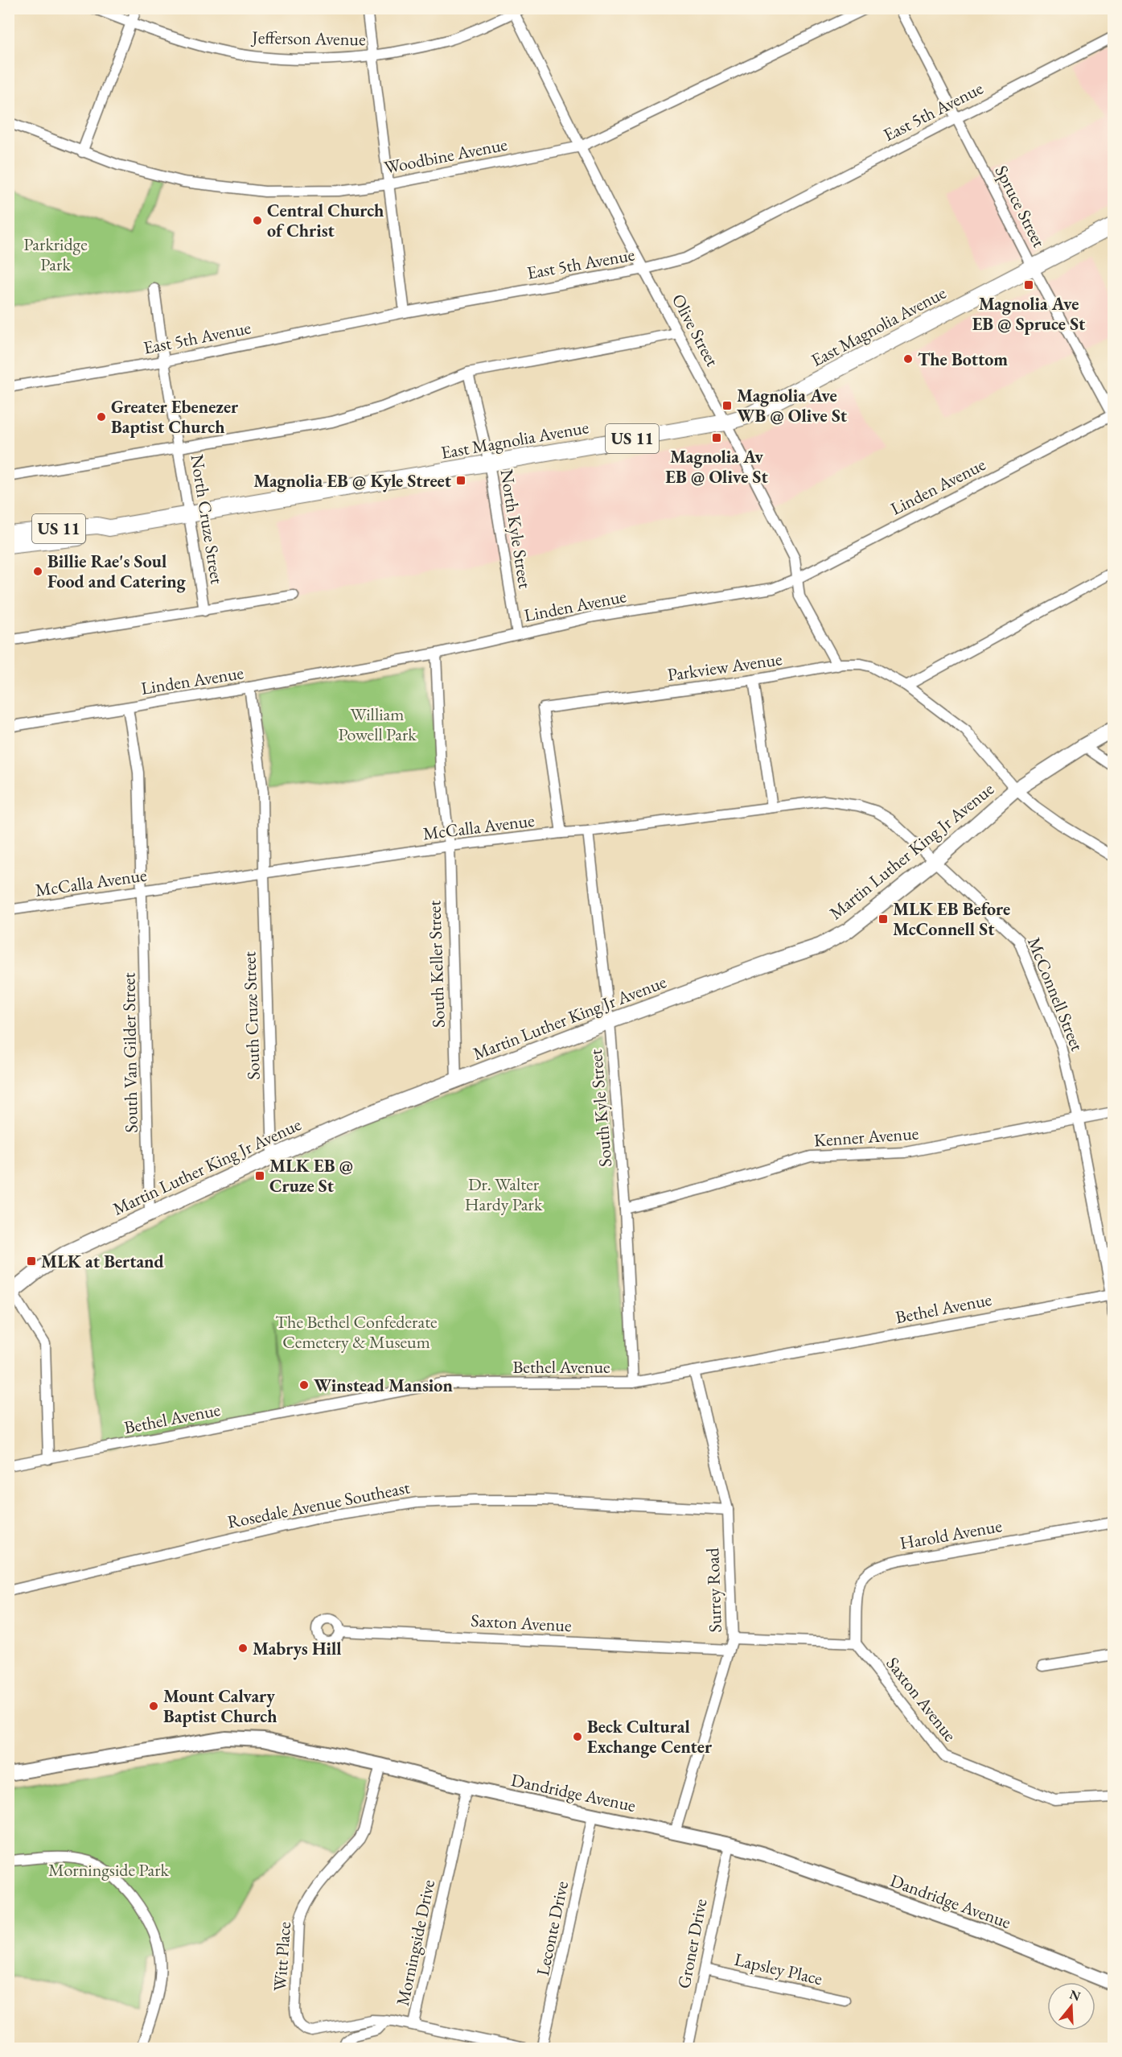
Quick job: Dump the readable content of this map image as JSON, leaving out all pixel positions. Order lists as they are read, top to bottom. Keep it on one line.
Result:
{"streets":{"main road":["East Magnolia Avenue","US 11","Martin Luther King Jr Avenue"],"street":["Jefferson Avenue","East 5th Avenue","Woodbine Avenue","Spruce Street","Olive Street","Linden Avenue","North Cruze Street","North Kyle Street","Parkview Avenue","McCalla Avenue","South Keller Street","McConnell Street","South Cruze Street","South Van Gilder Street","South Kyle Street","Kenner Avenue","Bethel Avenue","Rosedale Avenue Southeast","Harold Avenue","Surrey Road","Saxton Avenue","Dandridge Avenue","Leconte Drive","Morningside Drive","Groner Drive","Witt Place","Lapsley Place"]},"crossings":[["Jefferson Avenue","Olive Street"],["East 5th Avenue","Spruce Street"],["East 5th Avenue","Olive Street"],["East 5th Avenue","North Cruze Street"],["Woodbine Avenue","Olive Street"],["Spruce Street","East Magnolia Avenue"],["Spruce Street","Linden Avenue"],["East Magnolia Avenue","Olive Street"],["East Magnolia Avenue","North Cruze Street"],["East Magnolia Avenue","North Kyle Street"],["Olive Street","Linden Avenue"],["Olive Street","Parkview Avenue"],["Linden Avenue","North Kyle Street"],["Linden Avenue","South Keller Street"],["Linden Avenue","South Van Gilder Street"],["Parkview Avenue","McCalla Avenue"],["Parkview Avenue","Martin Luther King Jr Avenue"],["McCalla Avenue","Martin Luther King Jr Avenue"],["McCalla Avenue","South Keller Street"],["McCalla Avenue","McConnell Street"],["McCalla Avenue","South Cruze Street"],["McCalla Avenue","South Van Gilder Street"],["McCalla Avenue","South Kyle Street"],["Martin Luther King Jr Avenue","South Keller Street"],["Martin Luther King Jr Avenue","McConnell Street"],["Martin Luther King Jr Avenue","South Cruze Street"],["Martin Luther King Jr Avenue","South Van Gilder Street"],["Martin Luther King Jr Avenue","South Kyle Street"],["McConnell Street","Kenner Avenue"],["McConnell Street","Bethel Avenue"],["South Kyle Street","Kenner Avenue"],["South Kyle Street","Bethel Avenue"],["Bethel Avenue","Surrey Road"],["Rosedale Avenue Southeast","Surrey Road"],["Harold Avenue","Saxton Avenue"],["Surrey Road","Saxton Avenue"],["Surrey Road","Dandridge Avenue"],["Dandridge Avenue","Leconte Drive"],["Dandridge Avenue","Morningside Drive"],["Dandridge Avenue","Groner Drive"],["Dandridge Avenue","Witt Place"],["Morningside Drive","Witt Place"],["Groner Drive","Lapsley Place"]],"parks":["Parkridge Park","William Powell Park","Dr. Walter Hardy Park","The Bethel Confederate Cemetery & Museum","Morningside Park"],"places":{"other":["Central Church of Christ","The Bottom","Greater Ebenezer Baptist Church","Billie Rae's Soul Food and Catering","Winstead Mansion","Mabrys Hill","Mount Calvary Baptist Church","Beck Cultural Exchange Center"],"transit":["Magnolia Ave EB @ Spruce St","Magnolia Ave WB @ Olive St","Magnolia Av EB @ Olive St","Magnolia EB @ Kyle Street","MLK EB Before McConnell St","MLK EB @ Cruze St","MLK at Bertand"]},"north":"top"}
